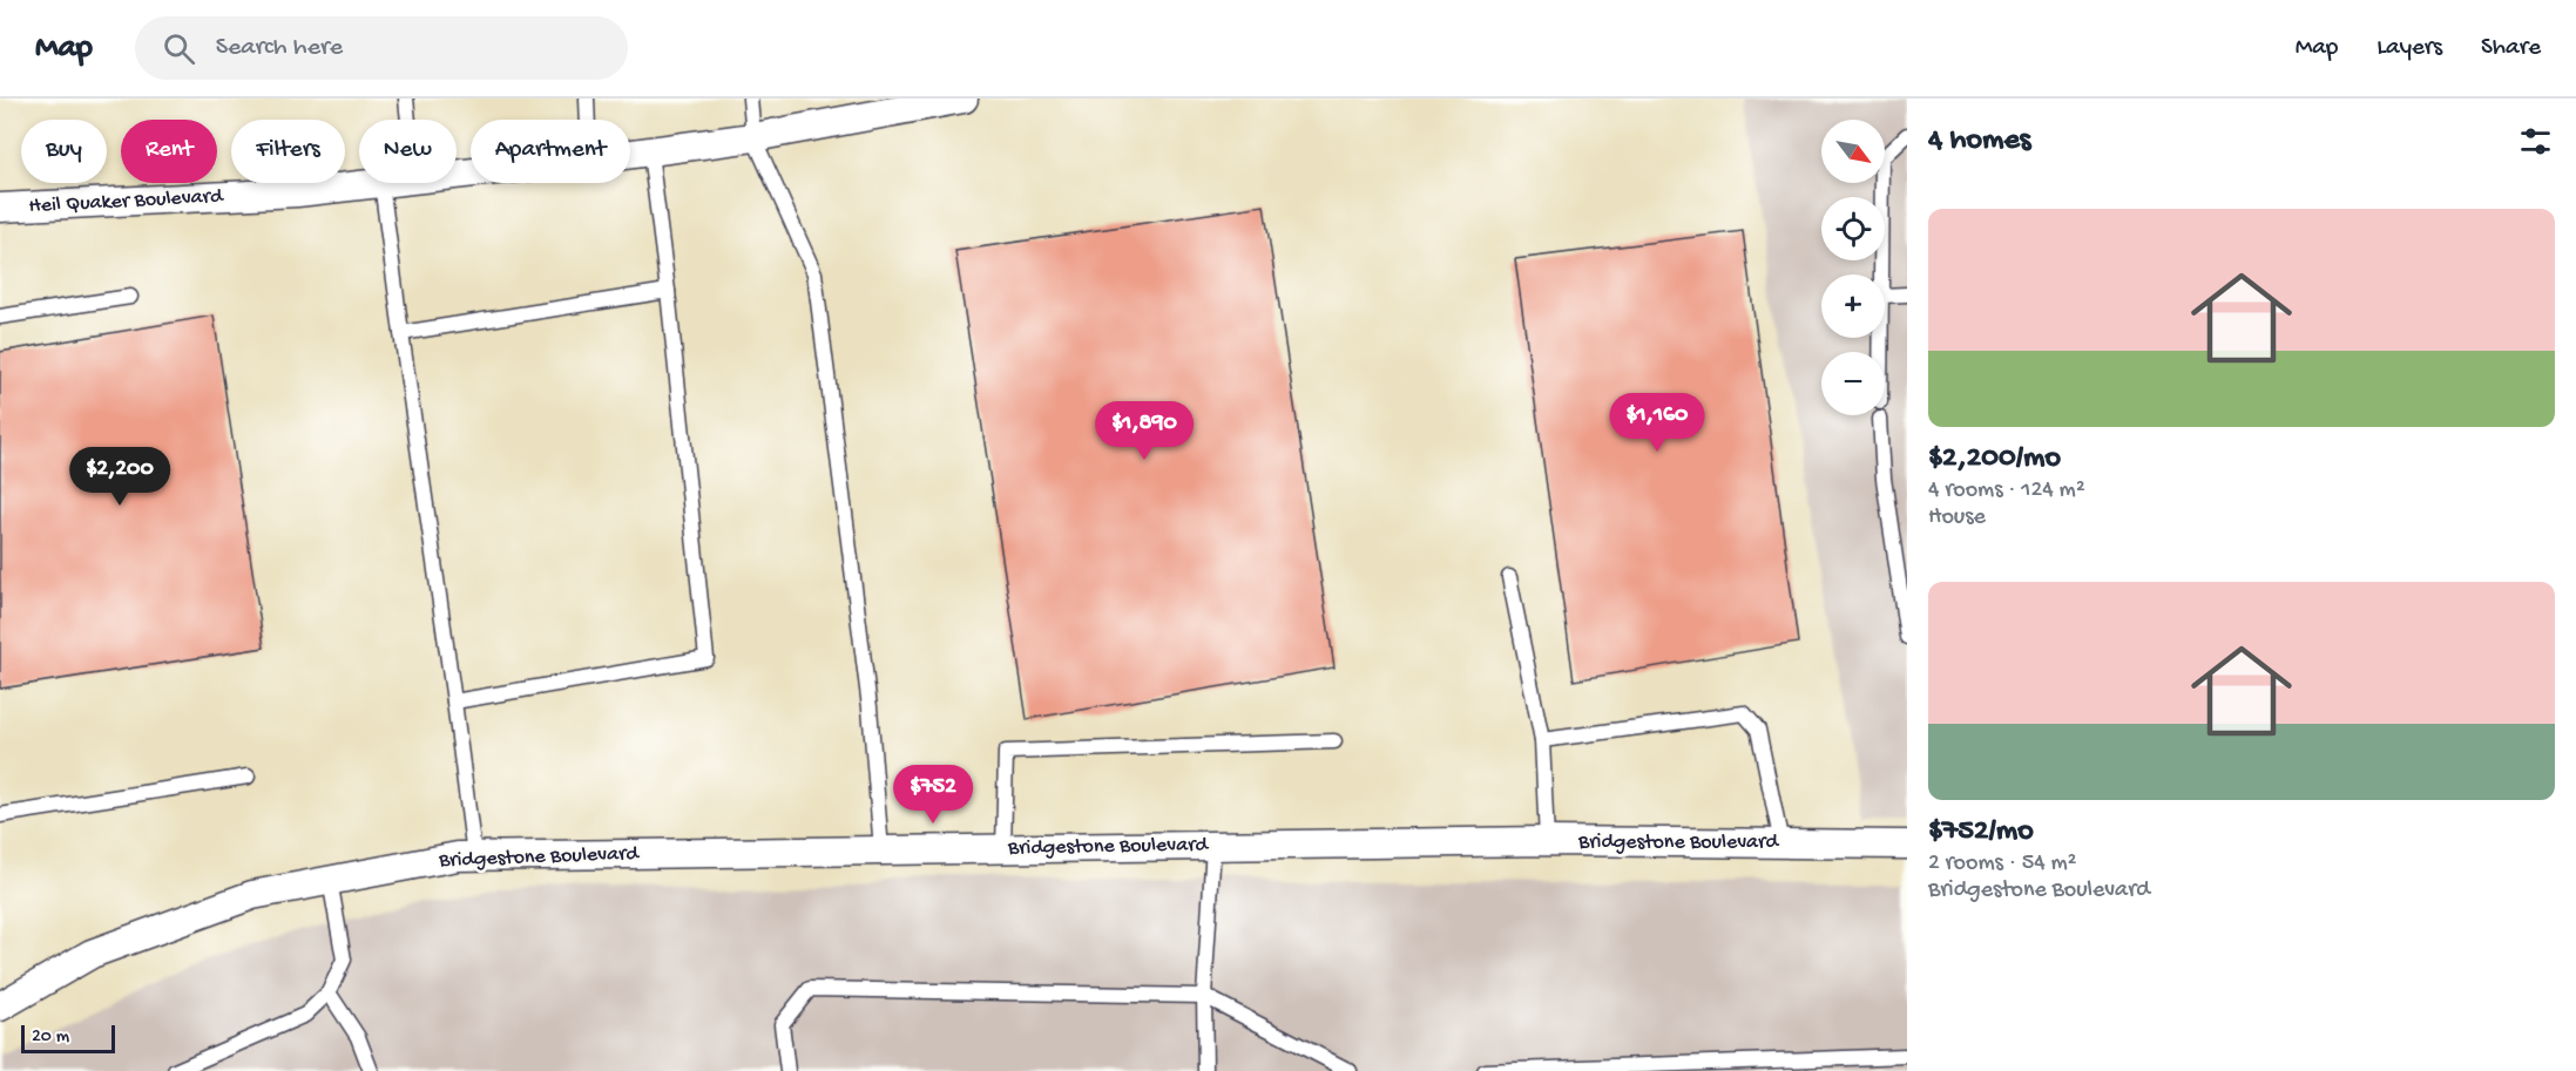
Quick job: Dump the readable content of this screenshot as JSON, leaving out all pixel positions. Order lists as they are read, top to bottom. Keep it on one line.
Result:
{"streets":{"street":["Heil Quaker Boulevard","Bridgestone Boulevard"]},"scale_bar":"20 m","north":"bottom right","page":{"header":"Map","search":"Search here","nav":["Map","Layers","Share"],"heading":"4 homes","map_buttons":["+","−"],"chip":["Buy","Rent","Filters","New","Apartment"],"list":[{"name":"$2,200/mo","note":"4 rooms · 124 m² · House"},{"name":"$752/mo","note":"2 rooms · 54 m² · Bridgestone Boulevard"}],"price":["$1,160","$1,890","$2,200","$752"],"scale":"20 m"}}
